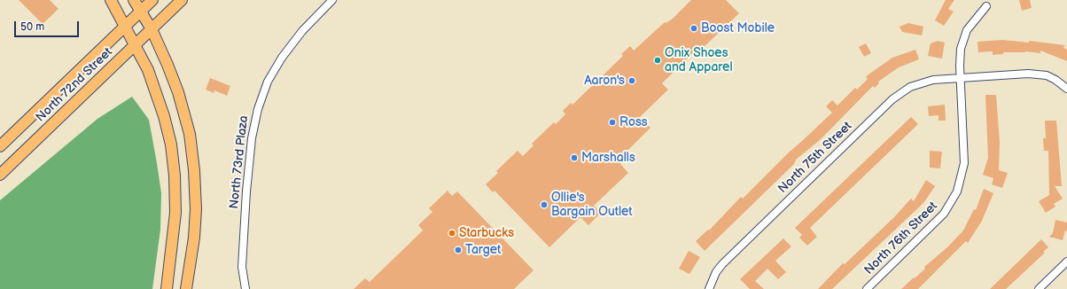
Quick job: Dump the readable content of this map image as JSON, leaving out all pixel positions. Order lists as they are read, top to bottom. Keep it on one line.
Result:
{"streets":{"main road":["North 72nd Street"],"street":["North 75th Street","North 73rd Plaza","North 76th Street"]},"crossings":[["North 75th Street","North 76th Street"]],"places":["Boost Mobile","Onix Shoes and Apparel","Aaron's","Ross","Marshalls","Ollie's Bargain Outlet","Starbucks","Target"],"scale_bar":"50 m"}
